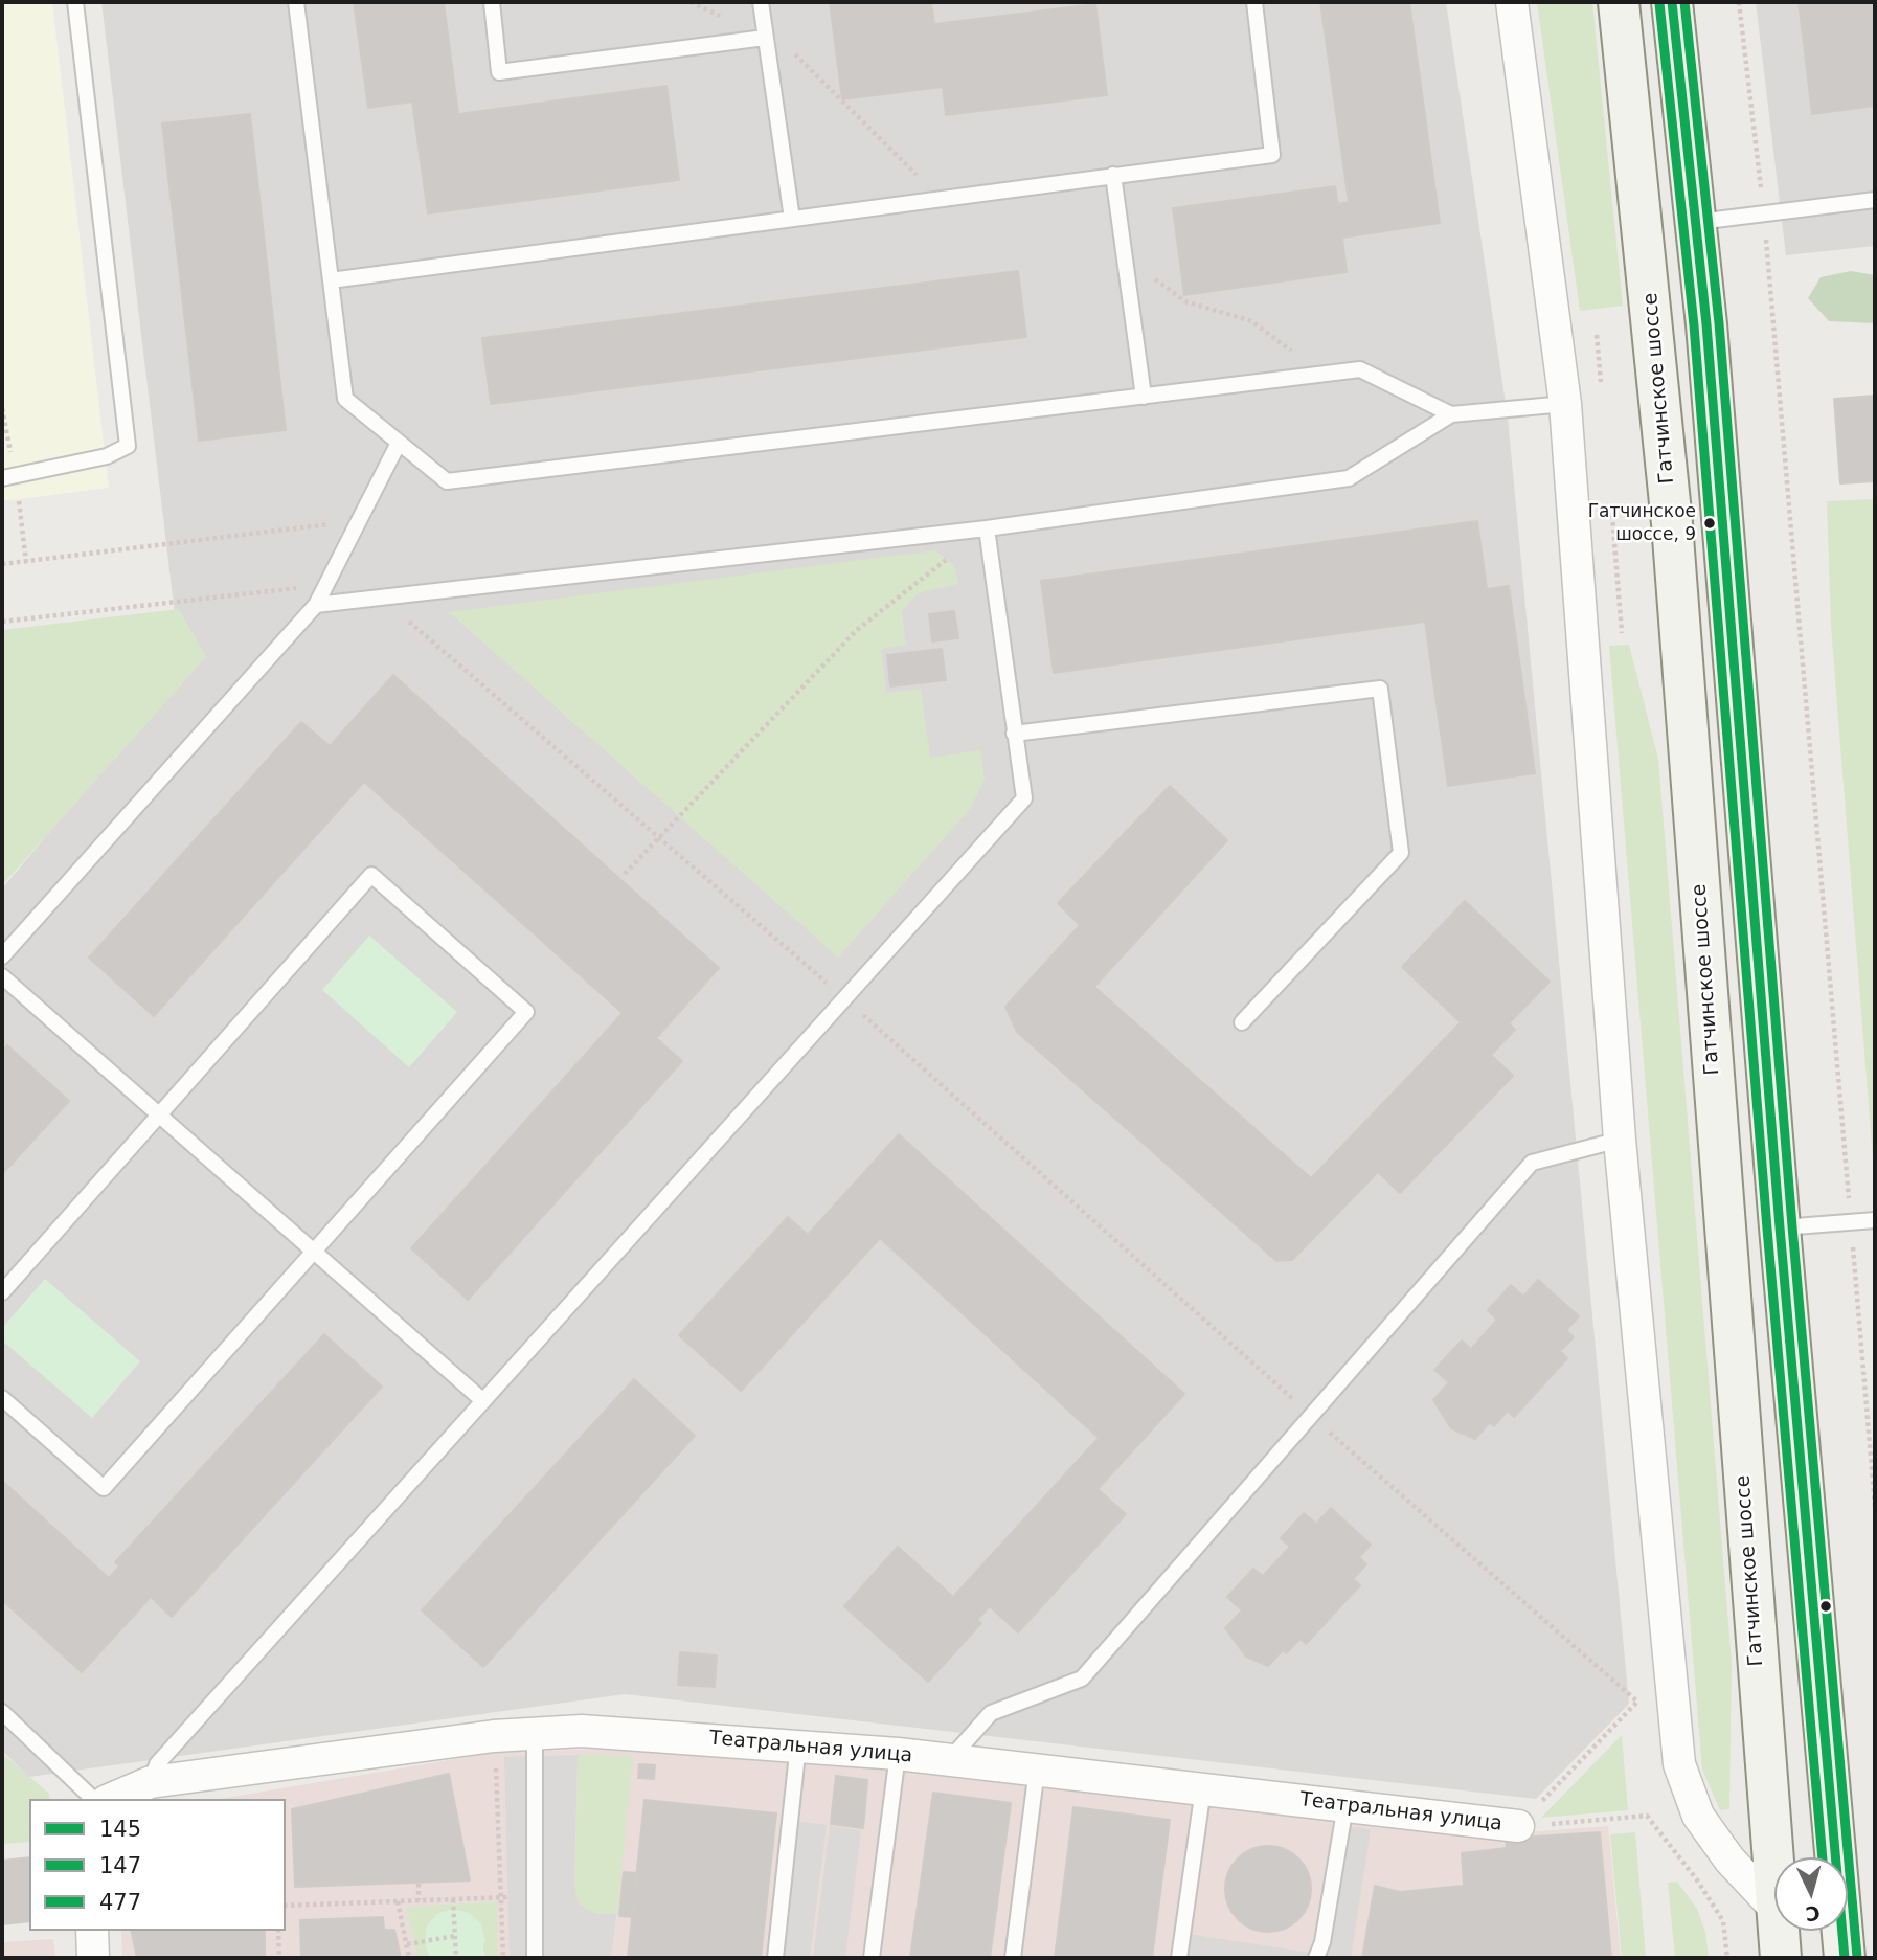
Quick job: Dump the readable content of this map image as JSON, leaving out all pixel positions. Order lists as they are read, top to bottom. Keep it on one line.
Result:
{"streets":{"main road":["Гатчинское шоссе"],"street":["Театральная улица"]},"places":["Гатчинское шоссе, 9"],"lines":["transit line 145","transit line 477","transit line 147"],"legend":["145","147","477"],"north":"bottom"}
